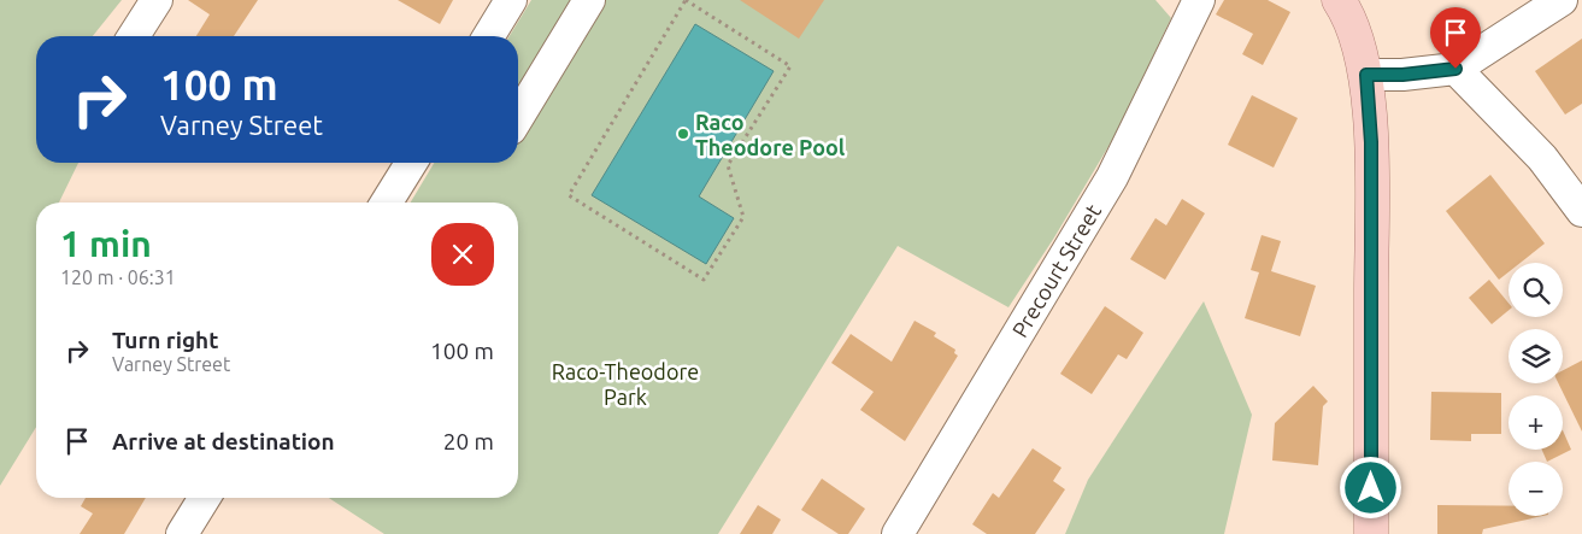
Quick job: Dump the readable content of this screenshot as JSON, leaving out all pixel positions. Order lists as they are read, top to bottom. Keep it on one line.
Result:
{"streets":{"street":["Precourt Street"]},"parks":["Raco-Theodore Park"],"places":["Raco Theodore Pool"],"page":{"turn":["100 m","Varney Street"],"heading":["1 min","120 m · 06:31"],"map_buttons":["+","−"],"list":[{"name":"Turn right","note":"Varney Street","value":"100 m"},{"name":"Arrive at destination","value":"20 m"}]}}
